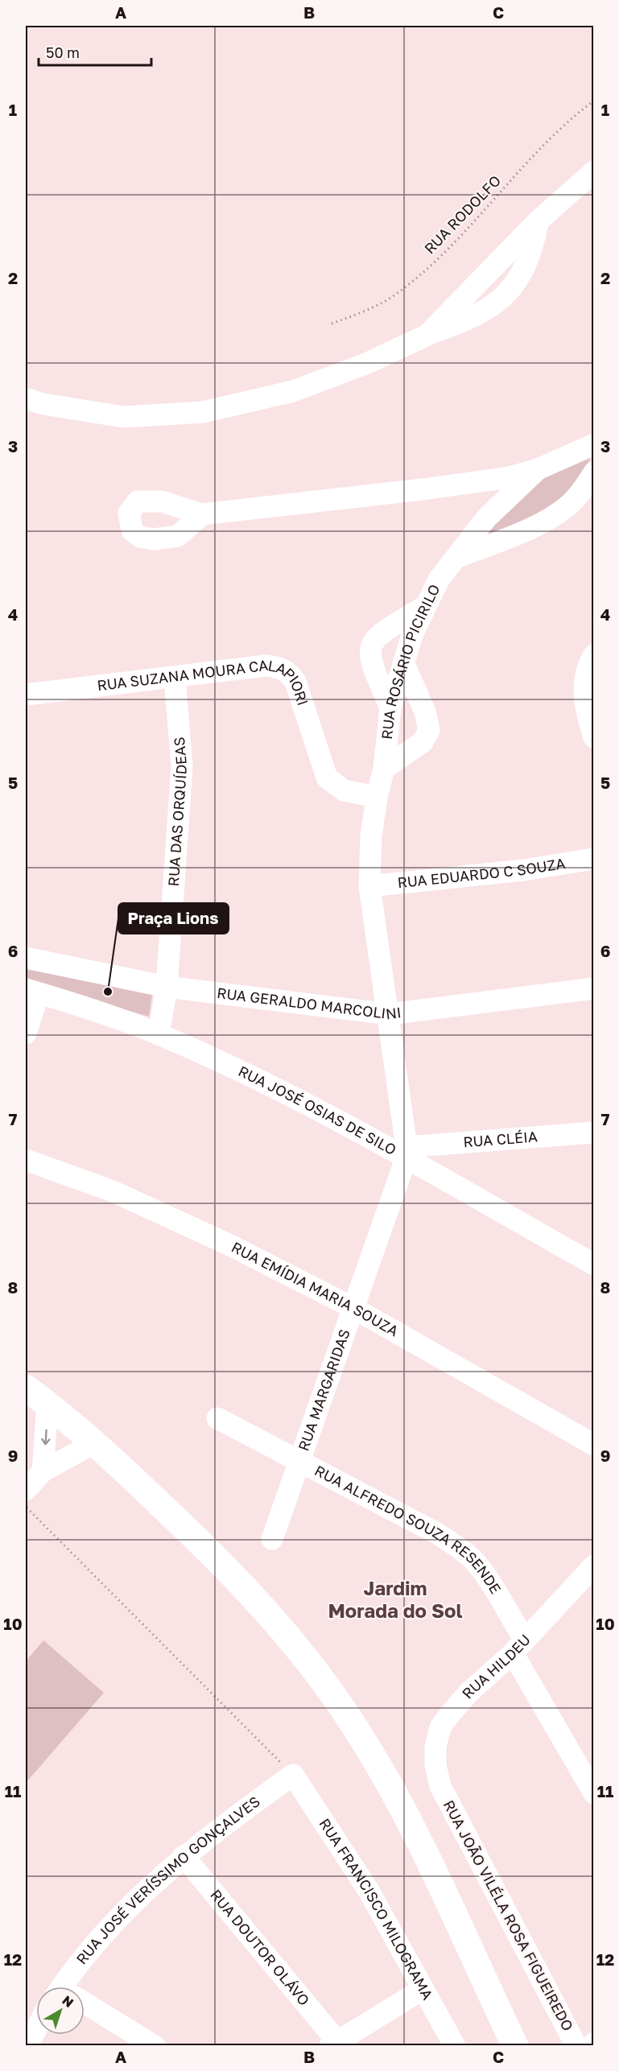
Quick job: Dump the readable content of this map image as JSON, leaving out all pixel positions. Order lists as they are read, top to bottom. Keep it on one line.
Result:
{"streets":{"street":["RUA ROSÁRIO PICIRILO","RUA SUZANA MOURA CALAPIORI","RUA DAS ORQUÍDEAS","RUA EDUARDO C SOUZA","RUA GERALDO MARCOLINI","RUA JOSÉ OSIAS DE SILO","RUA CLÉIA","RUA EMÍDIA MARIA SOUZA","RUA MARGARIDAS","RUA ALFREDO SOUZA RESENDE","RUA HILDEU","RUA JOSÉ VERÍSSIMO GONÇALVES","RUA FRANCISCO MILOGRAMA","RUA JOÃO VILÉLA ROSA FIGUEIREDO","RUA DOUTOR OLÁVO"],"path":["RUA RODOLFO"]},"crossings":[["RUA ROSÁRIO PICIRILO","RUA SUZANA MOURA CALAPIORI"],["RUA ROSÁRIO PICIRILO","RUA EDUARDO C SOUZA"],["RUA ROSÁRIO PICIRILO","RUA GERALDO MARCOLINI"],["RUA ROSÁRIO PICIRILO","RUA JOSÉ OSIAS DE SILO"],["RUA ROSÁRIO PICIRILO","RUA CLÉIA"],["RUA ROSÁRIO PICIRILO","RUA MARGARIDAS"],["RUA SUZANA MOURA CALAPIORI","RUA DAS ORQUÍDEAS"],["RUA DAS ORQUÍDEAS","RUA GERALDO MARCOLINI"],["RUA DAS ORQUÍDEAS","RUA JOSÉ OSIAS DE SILO"],["RUA JOSÉ OSIAS DE SILO","RUA CLÉIA"],["RUA JOSÉ OSIAS DE SILO","RUA MARGARIDAS"],["RUA CLÉIA","RUA MARGARIDAS"],["RUA EMÍDIA MARIA SOUZA","RUA MARGARIDAS"],["RUA MARGARIDAS","RUA ALFREDO SOUZA RESENDE"],["RUA ALFREDO SOUZA RESENDE","RUA HILDEU"],["RUA HILDEU","RUA JOÃO VILÉLA ROSA FIGUEIREDO"],["RUA JOSÉ VERÍSSIMO GONÇALVES","RUA FRANCISCO MILOGRAMA"],["RUA JOSÉ VERÍSSIMO GONÇALVES","RUA DOUTOR OLÁVO"]],"districts":["Jardim Morada do Sol"],"places":["Praça Lions"],"scale_bar":"50 m","north":"top right","grid":{"columns":["A","B","C"],"rows":["1","2","3","4","5","6","7","8","9","10","11","12"]}}
